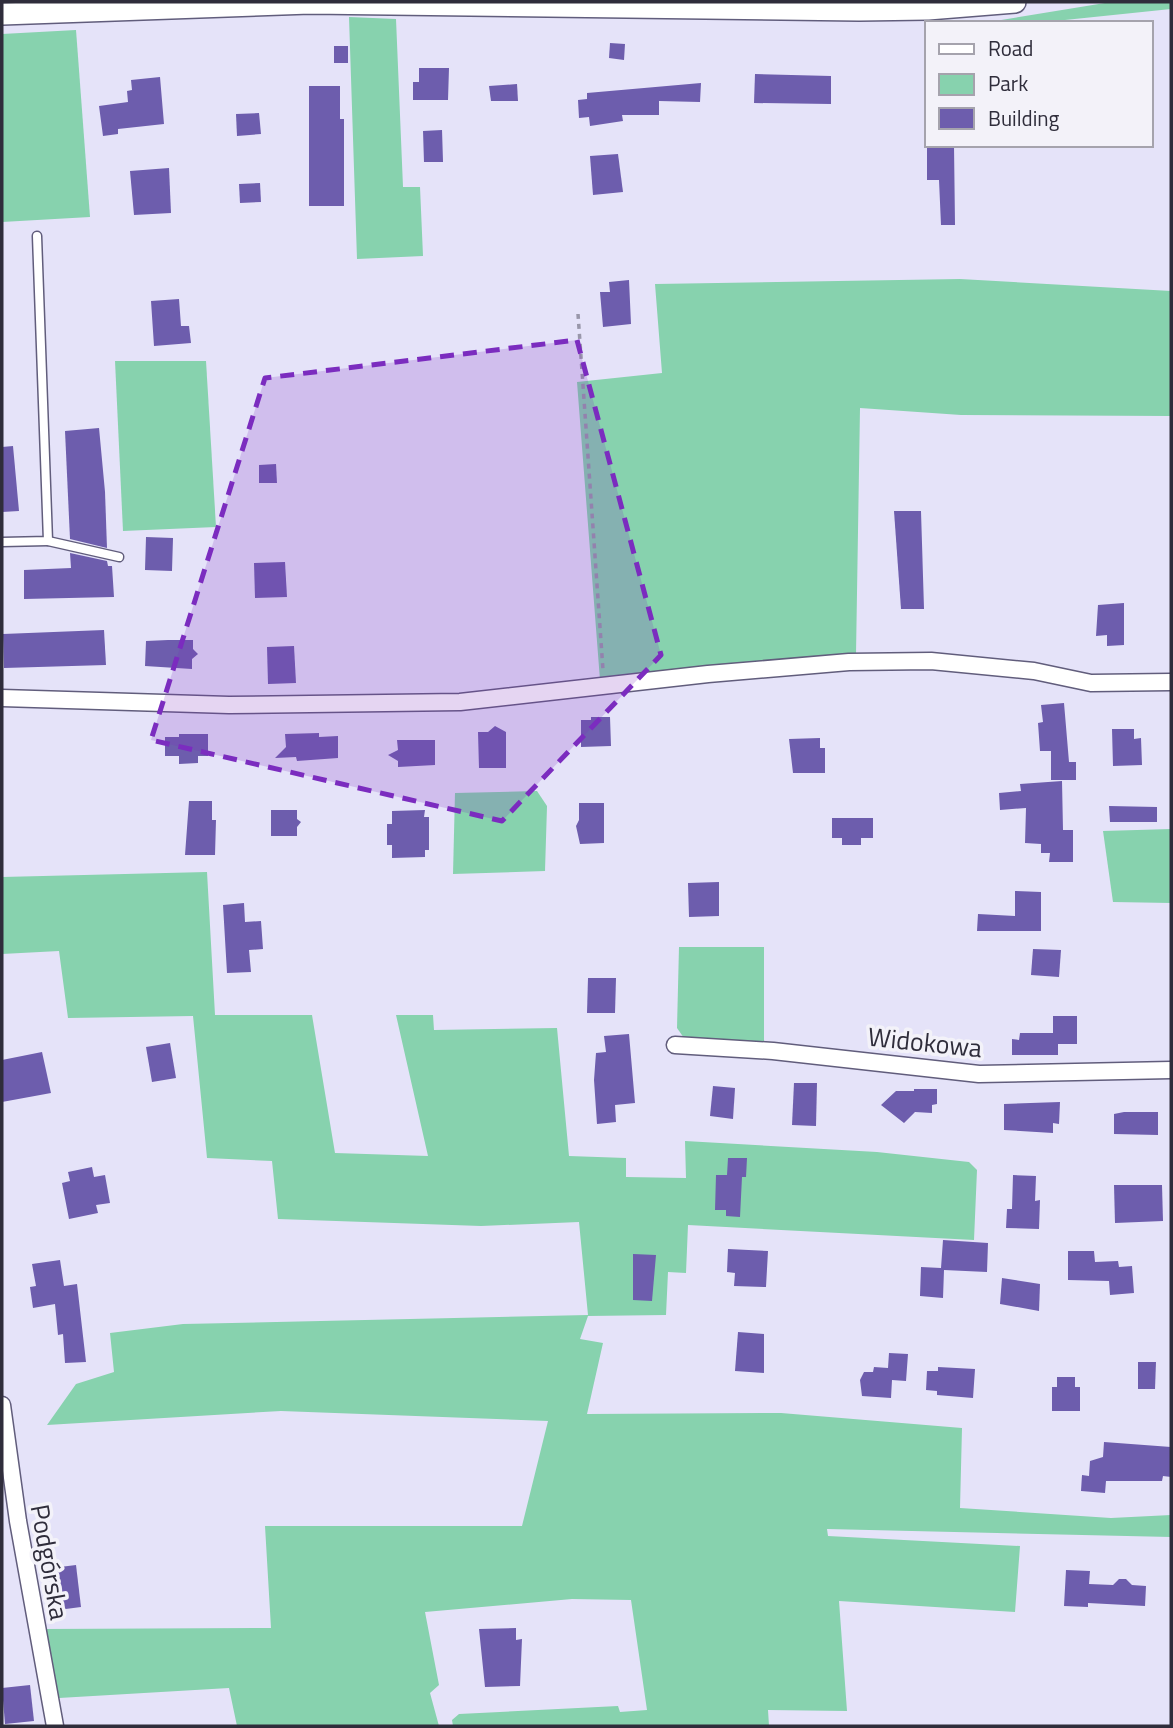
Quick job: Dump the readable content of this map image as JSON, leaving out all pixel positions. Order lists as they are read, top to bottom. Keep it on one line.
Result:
{"streets":{"street":["Widokowa","Podgórska"]},"legend":["Road","Park","Building"]}
